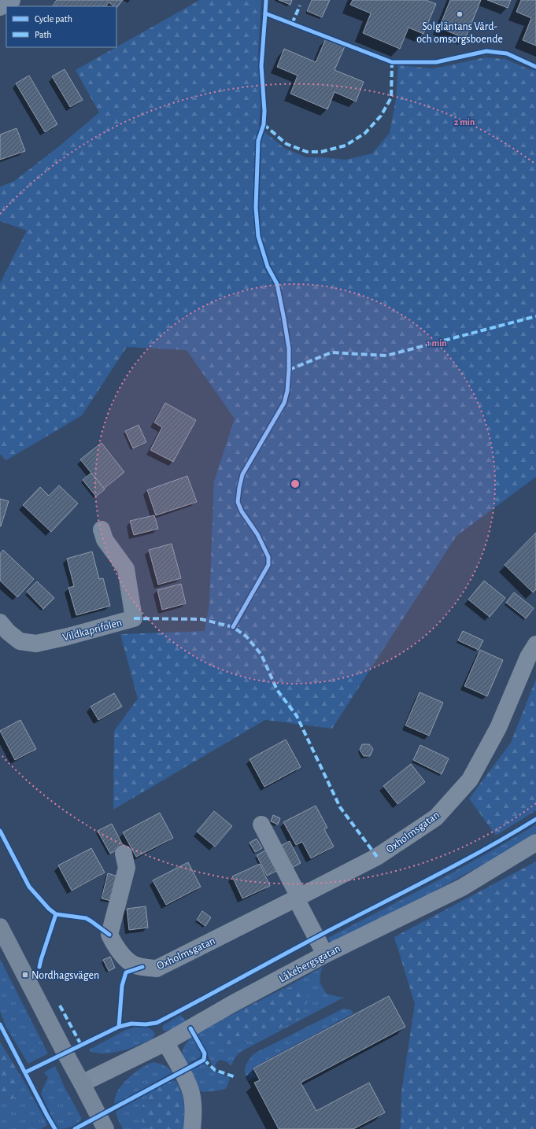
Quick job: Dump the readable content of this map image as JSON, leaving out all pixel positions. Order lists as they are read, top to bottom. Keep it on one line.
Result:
{"streets":{"street":["Vildkaprifolen","Oxholmsgatan","Låkebergsgatan"]},"places":{"other":["Solgläntans Vård- och omsorgsboende"],"transit":["Nordhagsvägen"]},"legend":["Cycle path","Path"],"rings":["2 min","1 min"]}
